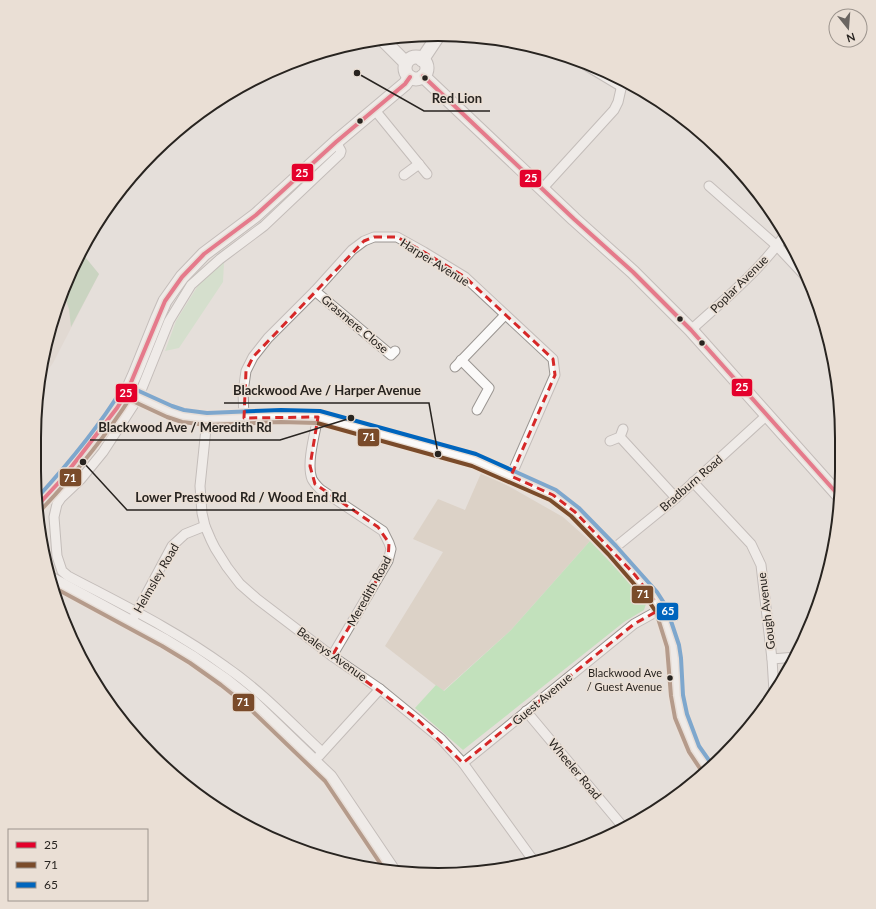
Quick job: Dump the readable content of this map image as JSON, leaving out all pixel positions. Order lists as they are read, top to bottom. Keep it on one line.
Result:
{"streets":{"street":["Harper Avenue","Poplar Avenue","Grasmere Close","Bradburn Road","Helmsley Road","Meredith Road","Gough Avenue","Bealeys Avenue","Guest Avenue","Wheeler Road"]},"crossings":[["Harper Avenue","Grasmere Close"],["Bradburn Road","Gough Avenue"],["Helmsley Road","Bealeys Avenue"],["Meredith Road","Bealeys Avenue"],["Bealeys Avenue","Guest Avenue"],["Guest Avenue","Wheeler Road"]],"places":["Red Lion","Blackwood Ave / Meredith Rd","Blackwood Ave / Harper Avenue","Lower Prestwood Rd / Wood End Rd","Blackwood Ave / Guest Avenue"],"lines":["transit line 25","transit line 65","transit line 71"],"legend":["25","71","65"],"north":"bottom"}
